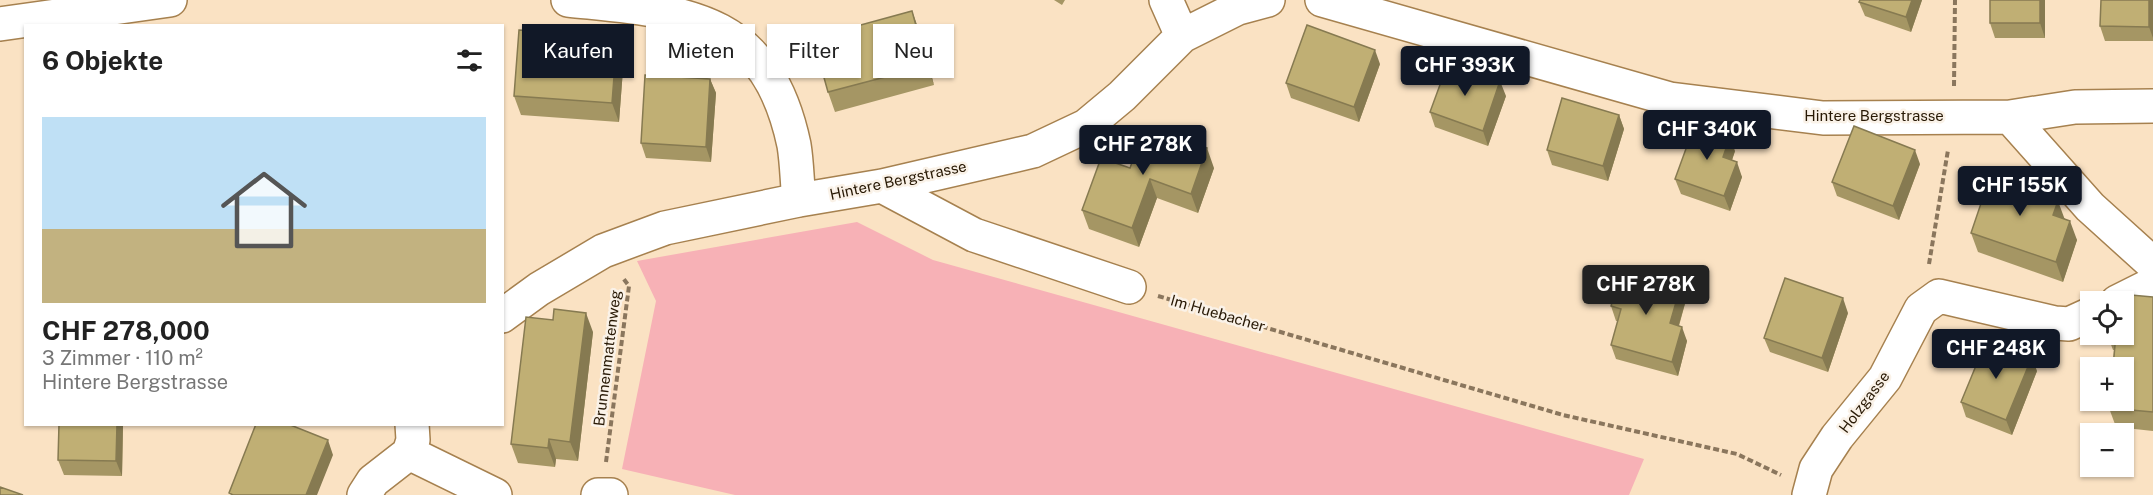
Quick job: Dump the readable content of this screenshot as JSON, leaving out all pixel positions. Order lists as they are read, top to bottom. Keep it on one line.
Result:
{"streets":{"street":["Hintere Bergstrasse","Holzgasse"],"path":["Im Huebacher","Brunnenmattenweg"]},"crossings":[["Hintere Bergstrasse","Brunnenmattenweg"],["Im Huebacher","Holzgasse"]],"page":{"chip":["Kaufen","Mieten","Filter","Neu"],"heading":"6 Objekte","price":["CHF 393K","CHF 340K","CHF 278K","CHF 155K","CHF 278K","CHF 248K"],"list":[{"name":"CHF 278,000","note":"3 Zimmer · 110 m² · Hintere Bergstrasse"}],"map_buttons":["+","−"]}}
